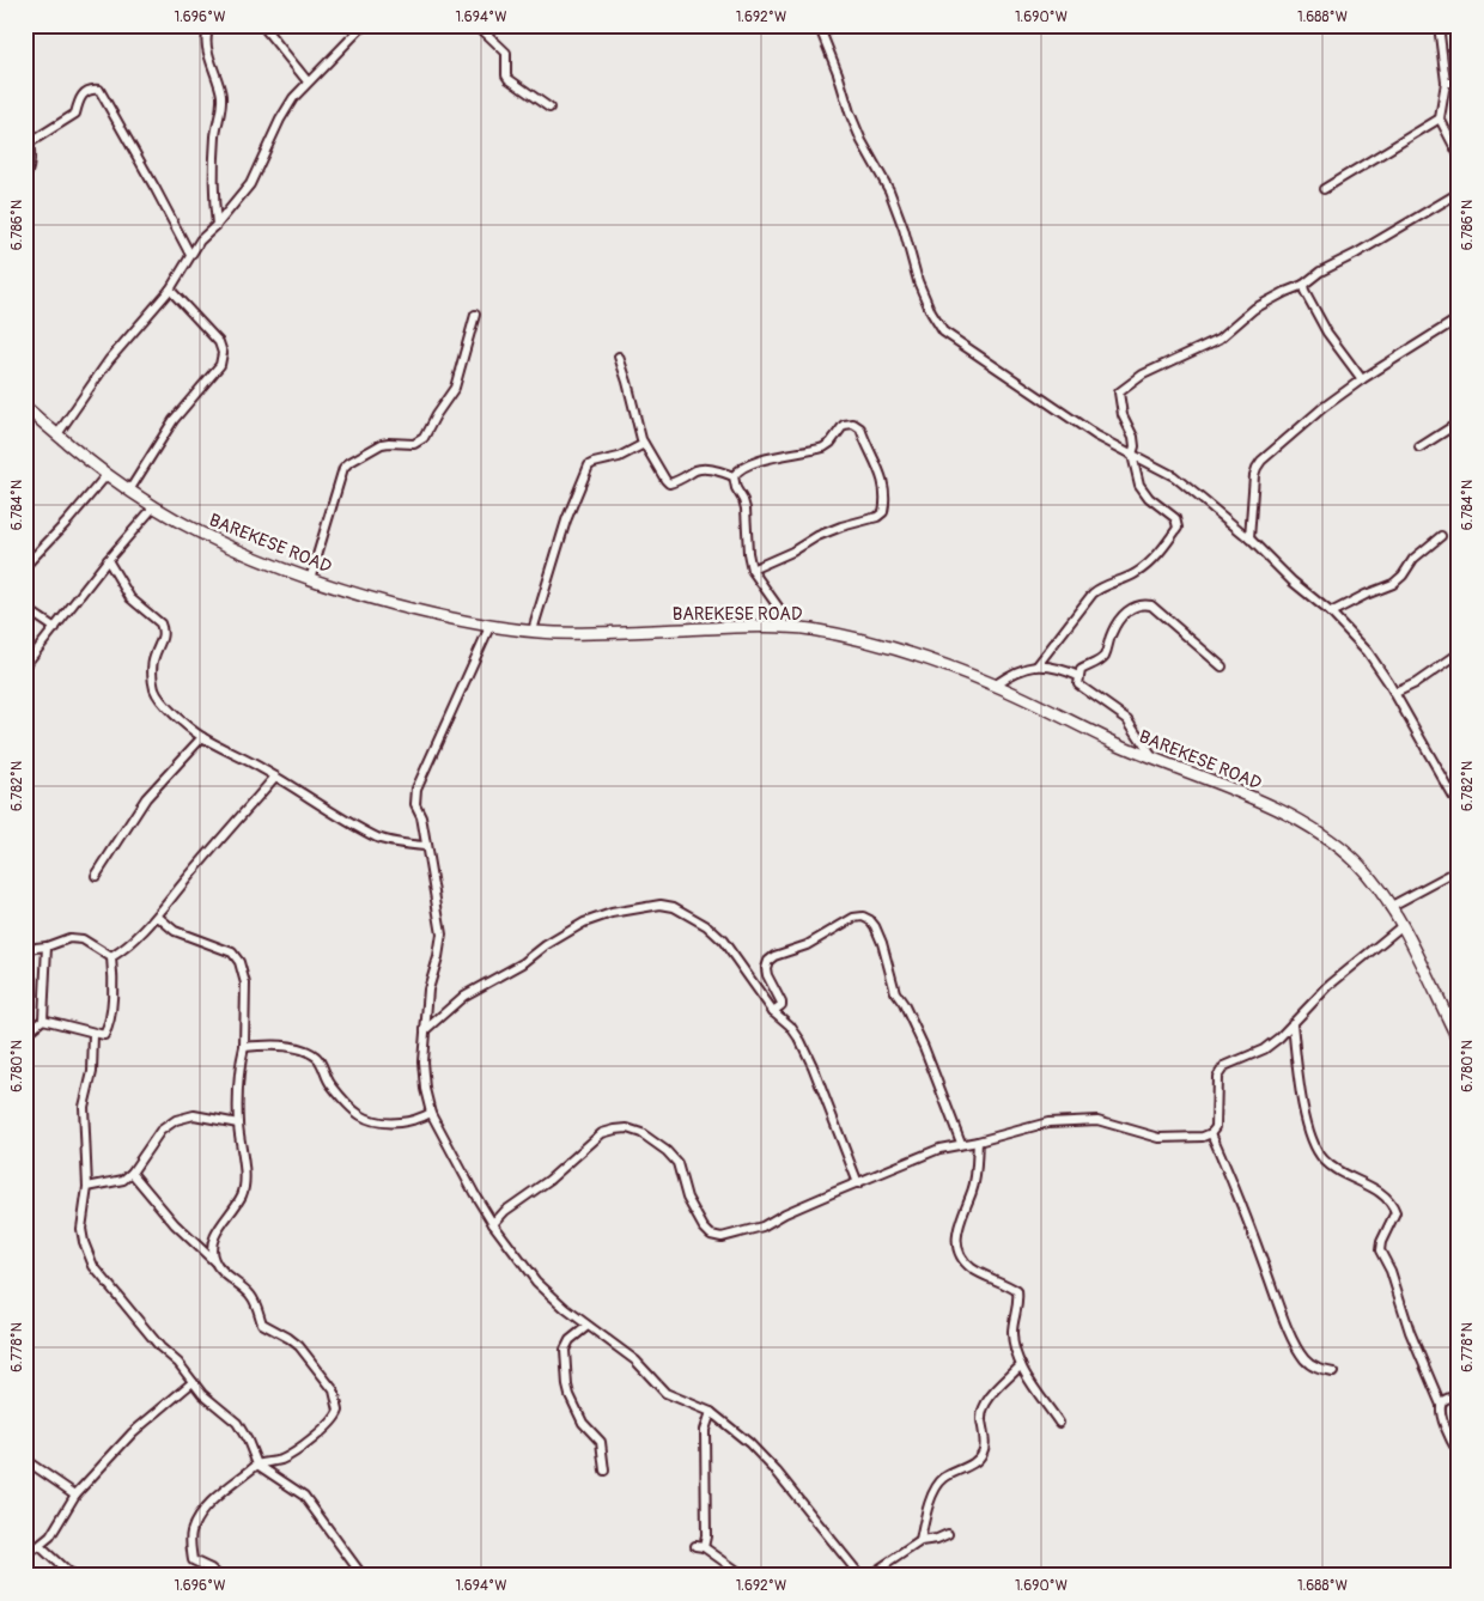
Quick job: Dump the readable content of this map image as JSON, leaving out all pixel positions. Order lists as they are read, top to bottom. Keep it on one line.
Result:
{"streets":{"main road":["BAREKESE ROAD"]},"coordinates":["1.696°W","1.694°W","1.692°W","1.690°W","1.688°W","6.786°N","6.784°N","6.782°N","6.780°N","6.778°N"]}
